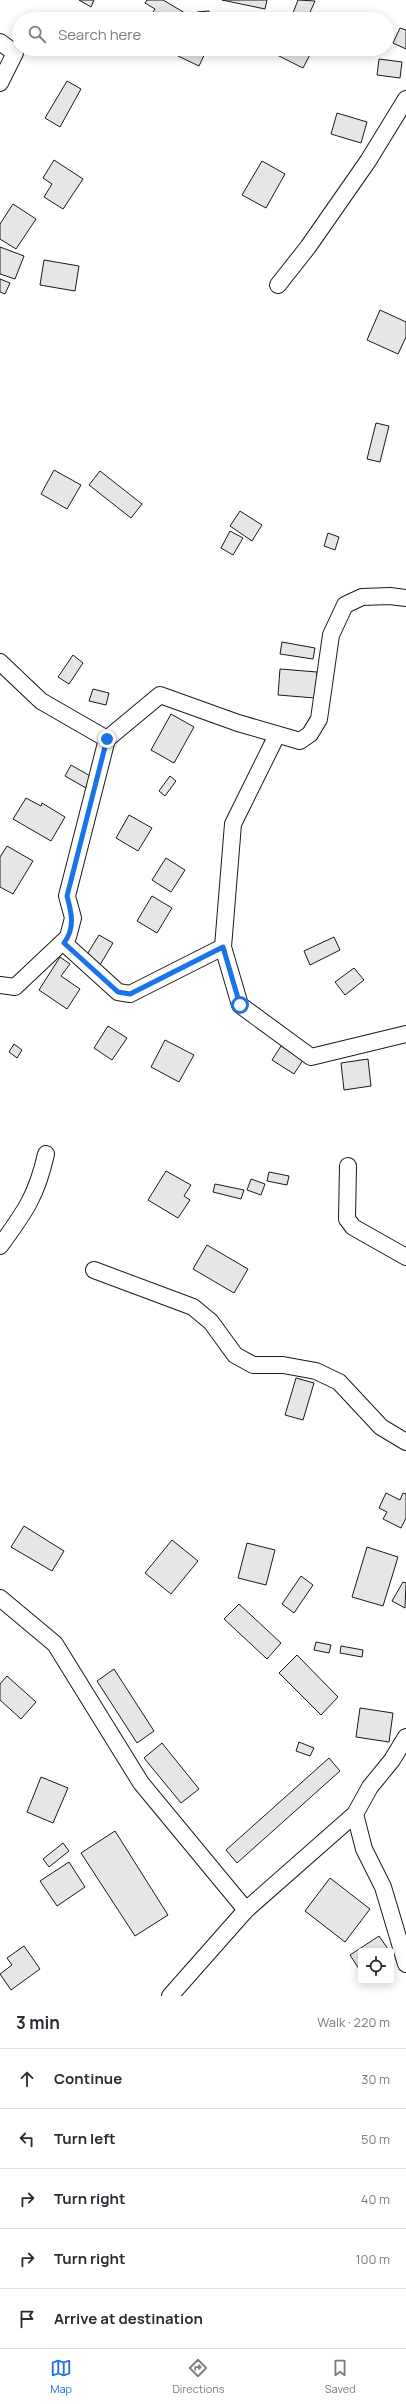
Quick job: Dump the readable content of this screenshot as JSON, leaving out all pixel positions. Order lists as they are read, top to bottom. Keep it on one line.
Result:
{"page":{"search":"Search here","heading":["3 min","Walk · 220 m"],"list":[["Continue","30 m"],["Turn left","50 m"],["Turn right","40 m"],["Turn right","100 m"],"Arrive at destination"],"nav":["Map","Directions","Saved"]}}
